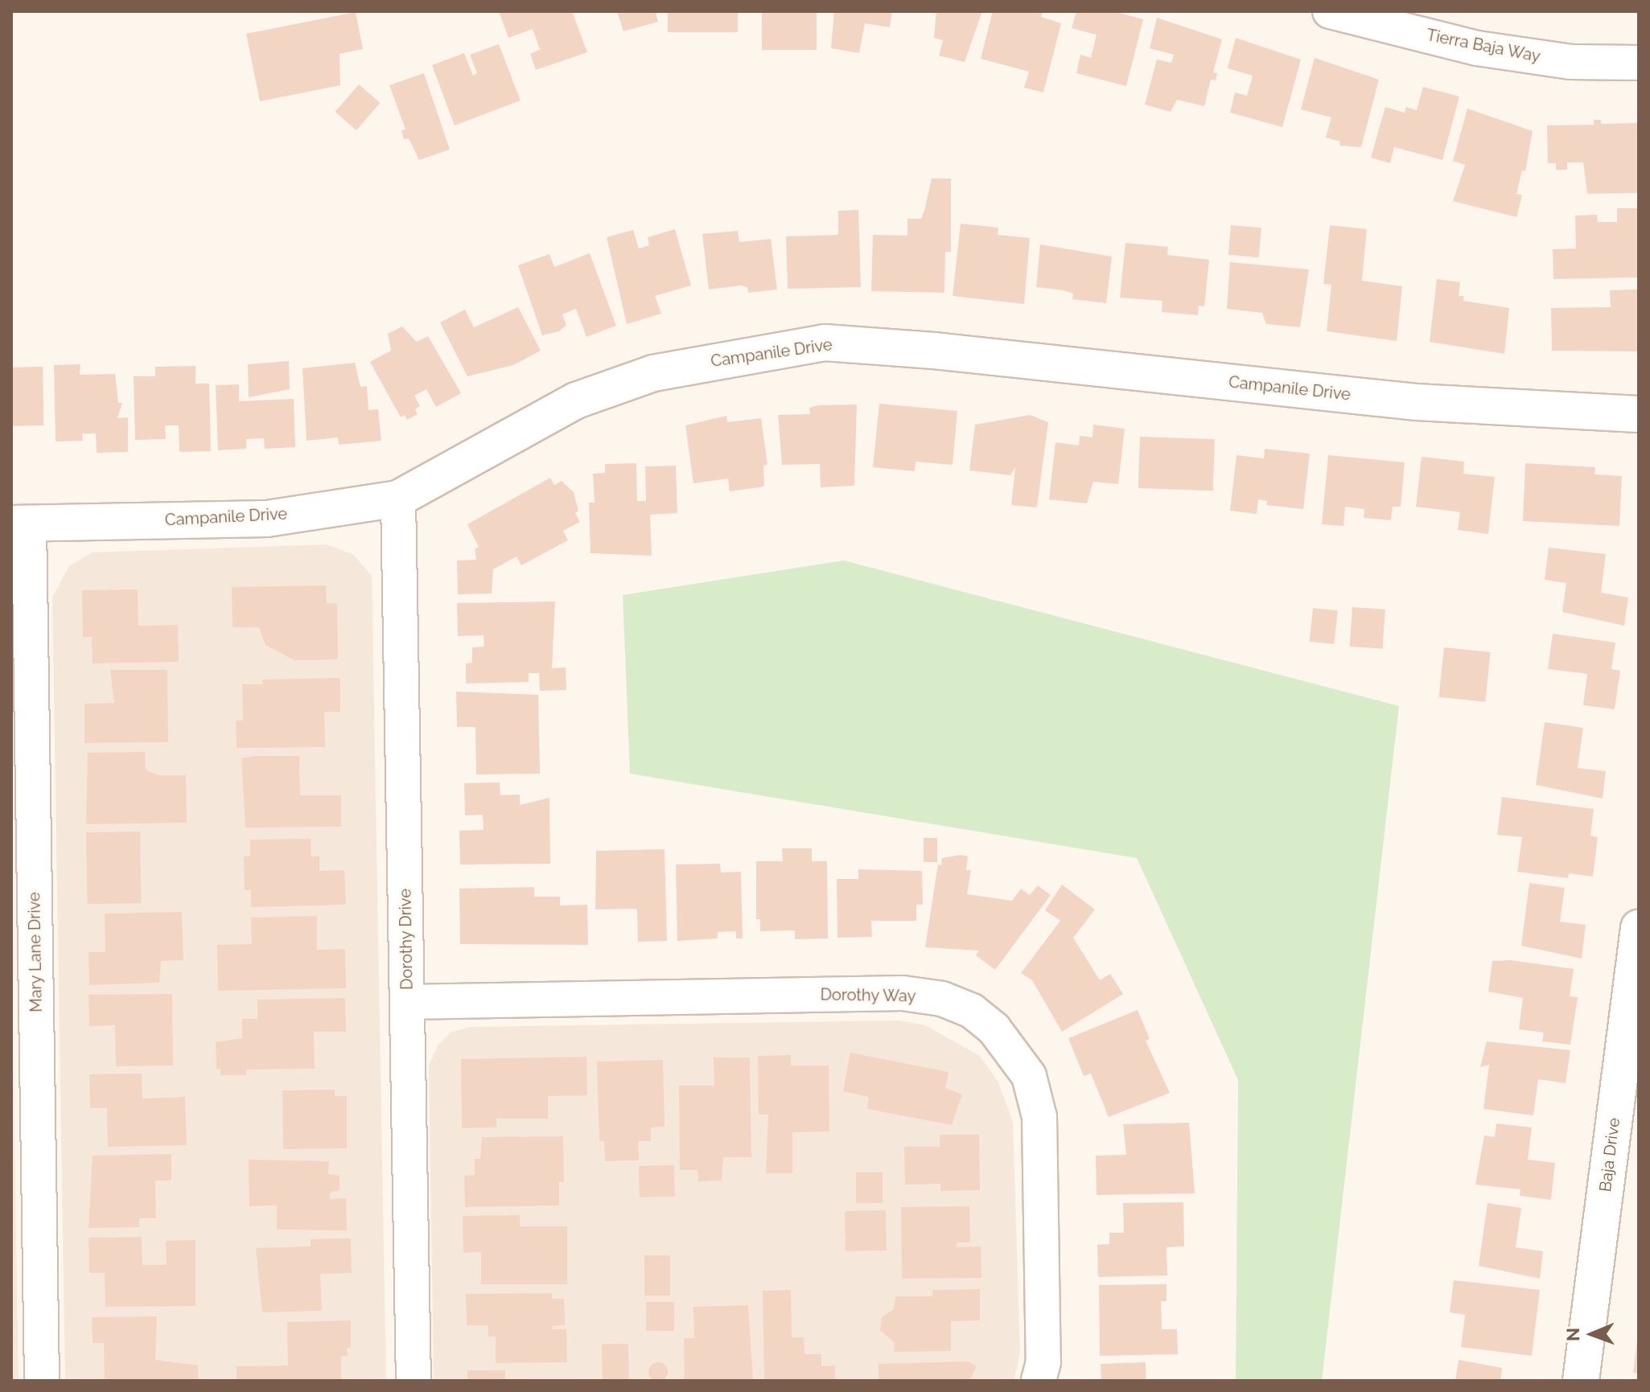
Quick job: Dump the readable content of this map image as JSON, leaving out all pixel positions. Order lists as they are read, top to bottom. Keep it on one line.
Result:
{"streets":{"street":["Tierra Baja Way","Campanile Drive","Dorothy Drive","Mary Lane Drive","Dorothy Way","Baja Drive"]},"crossings":[["Campanile Drive","Dorothy Drive"],["Campanile Drive","Mary Lane Drive"],["Dorothy Drive","Dorothy Way"]],"north":"left"}
